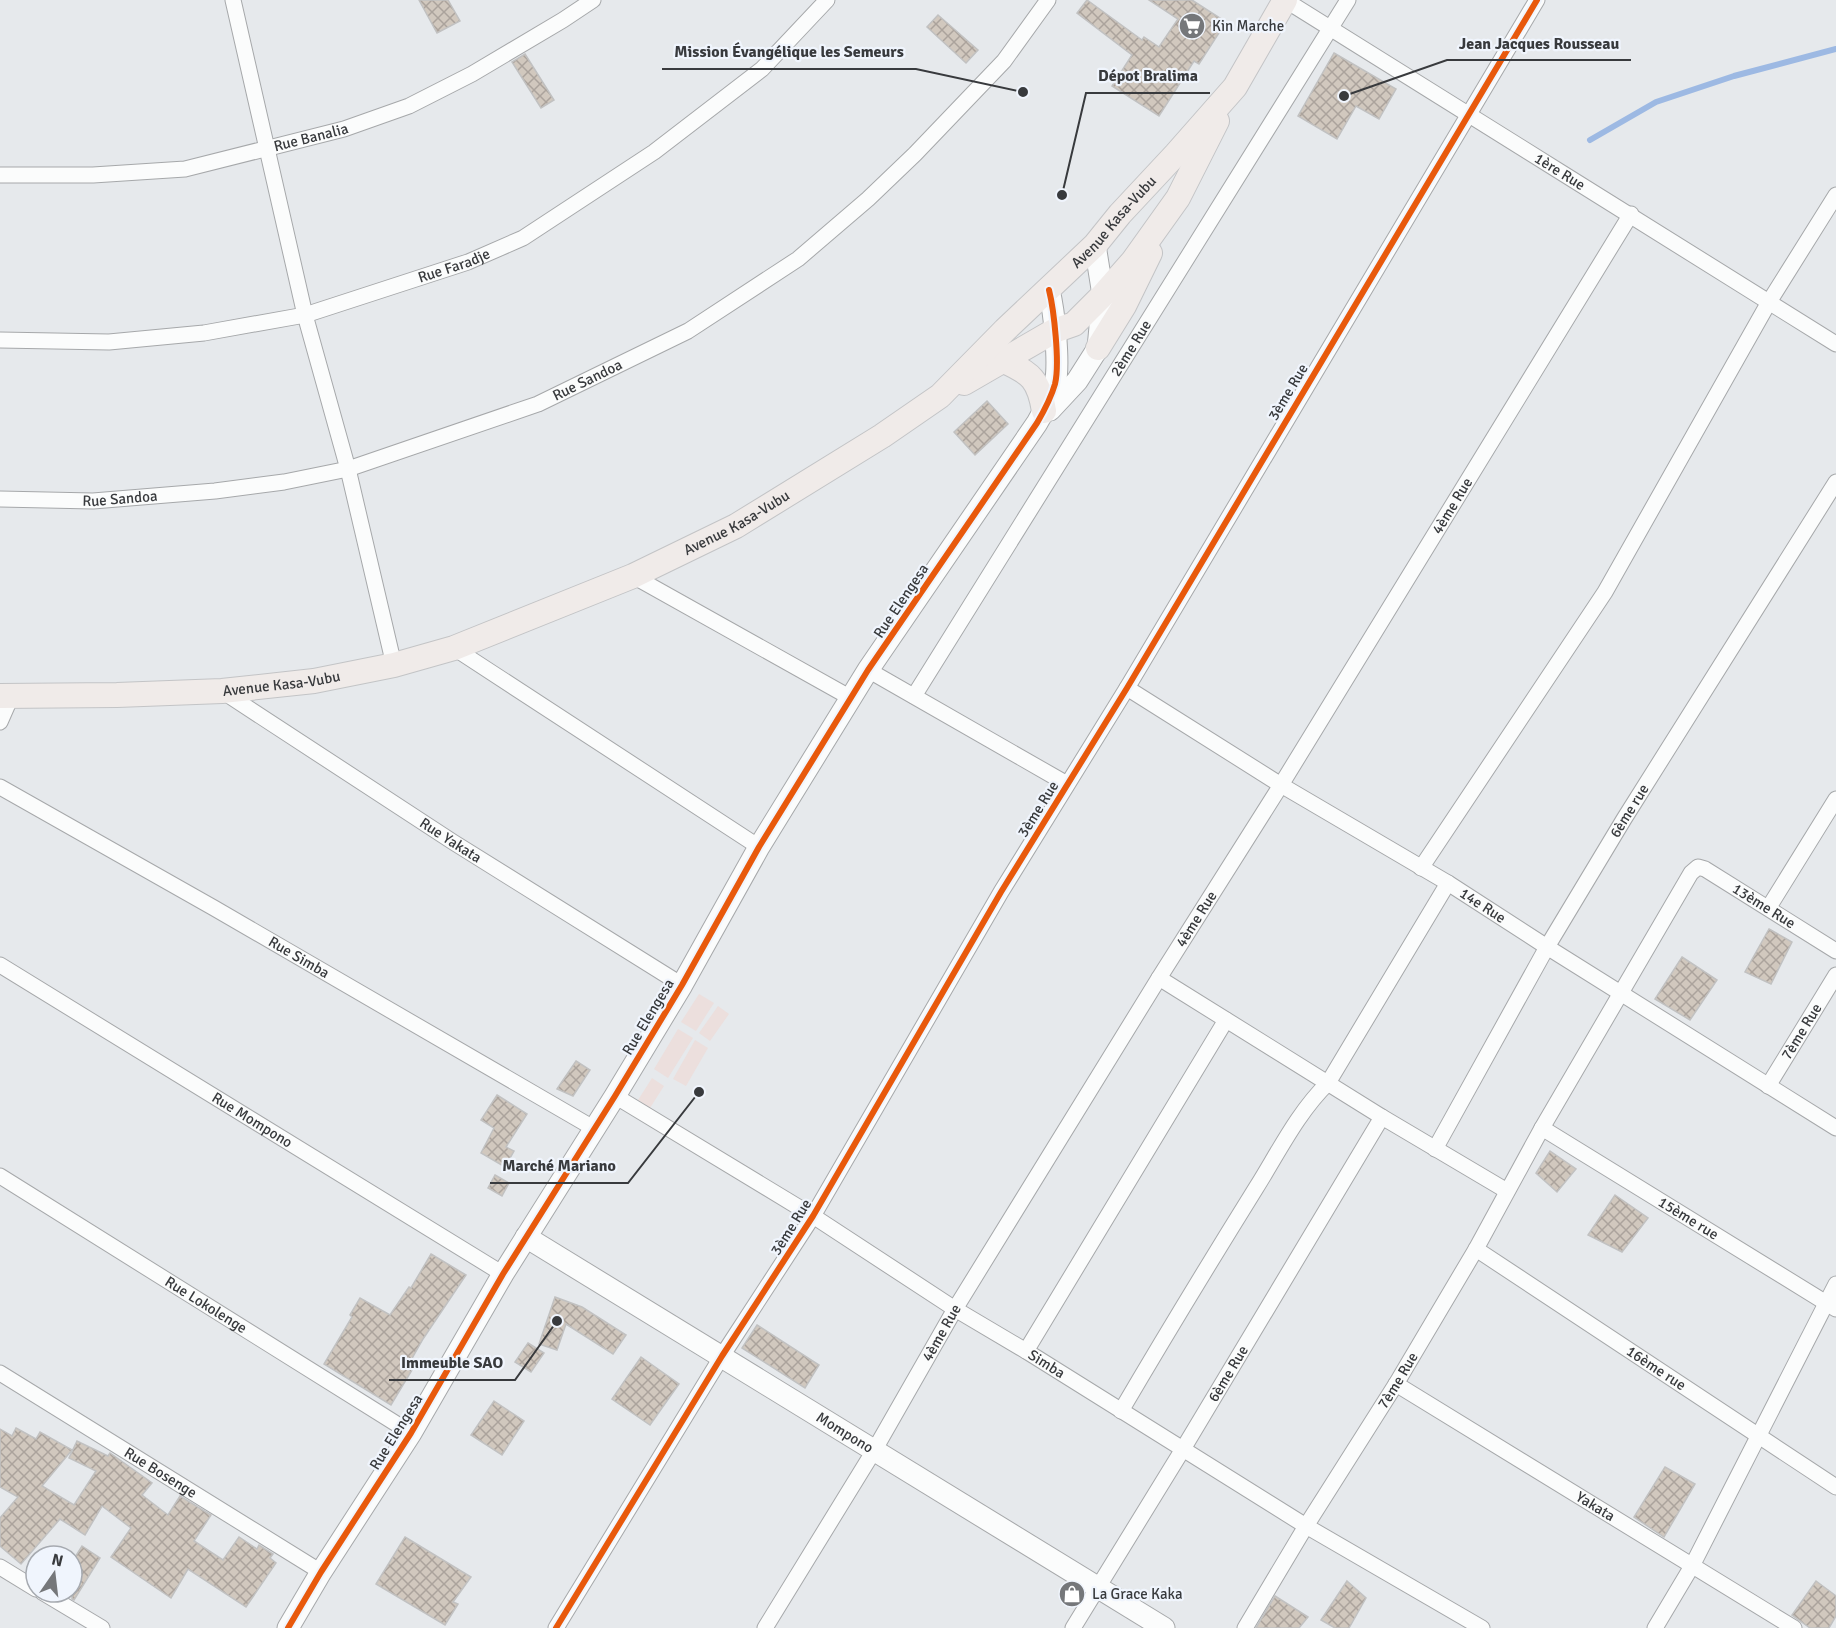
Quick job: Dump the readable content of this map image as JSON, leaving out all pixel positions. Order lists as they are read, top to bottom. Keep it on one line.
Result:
{"streets":{"main road":["Avenue Kasa-Vubu"],"street":["Rue Banalia","1ère Rue","Rue Faradje","2ème Rue","Rue Sandoa","3ème Rue","4ème Rue","Rue Elengesa","6ème rue","Rue Yakata","13ème Rue","14e Rue","Rue Simba","7ème Rue","Rue Mompono","15ème rue","Rue Lokolenge","Simba","16ème rue","6ème Rue","Mompono","Rue Bosenge","Yakata"]},"crossings":[["1ère Rue","Avenue Kasa-Vubu"],["1ère Rue","2ème Rue"],["1ère Rue","3ème Rue"],["1ère Rue","4ème Rue"],["Avenue Kasa-Vubu","Rue Yakata"],["3ème Rue","14e Rue"],["3ème Rue","Simba"],["3ème Rue","Mompono"],["4ème Rue","14e Rue"],["4ème Rue","Simba"],["4ème Rue","Mompono"],["Rue Elengesa","Rue Yakata"],["Rue Elengesa","Rue Simba"],["Rue Elengesa","Rue Mompono"],["Rue Elengesa","Rue Lokolenge"],["Rue Elengesa","Simba"],["Rue Elengesa","Mompono"],["Rue Elengesa","Rue Bosenge"],["6ème rue","14e Rue"],["13ème Rue","7ème Rue"],["14e Rue","7ème Rue"],["7ème Rue","15ème rue"],["7ème Rue","Simba"],["7ème Rue","16ème rue"],["7ème Rue","Yakata"],["Simba","6ème Rue"],["6ème Rue","Mompono"]],"places":{"supermarket":["Kin Marche"],"other":["Mission Évangélique les Semeurs","Jean Jacques Rousseau","Dépot Bralima","Marché Mariano","Immeuble SAO"],"shop":["La Grace Kaka"]},"north":"top"}
